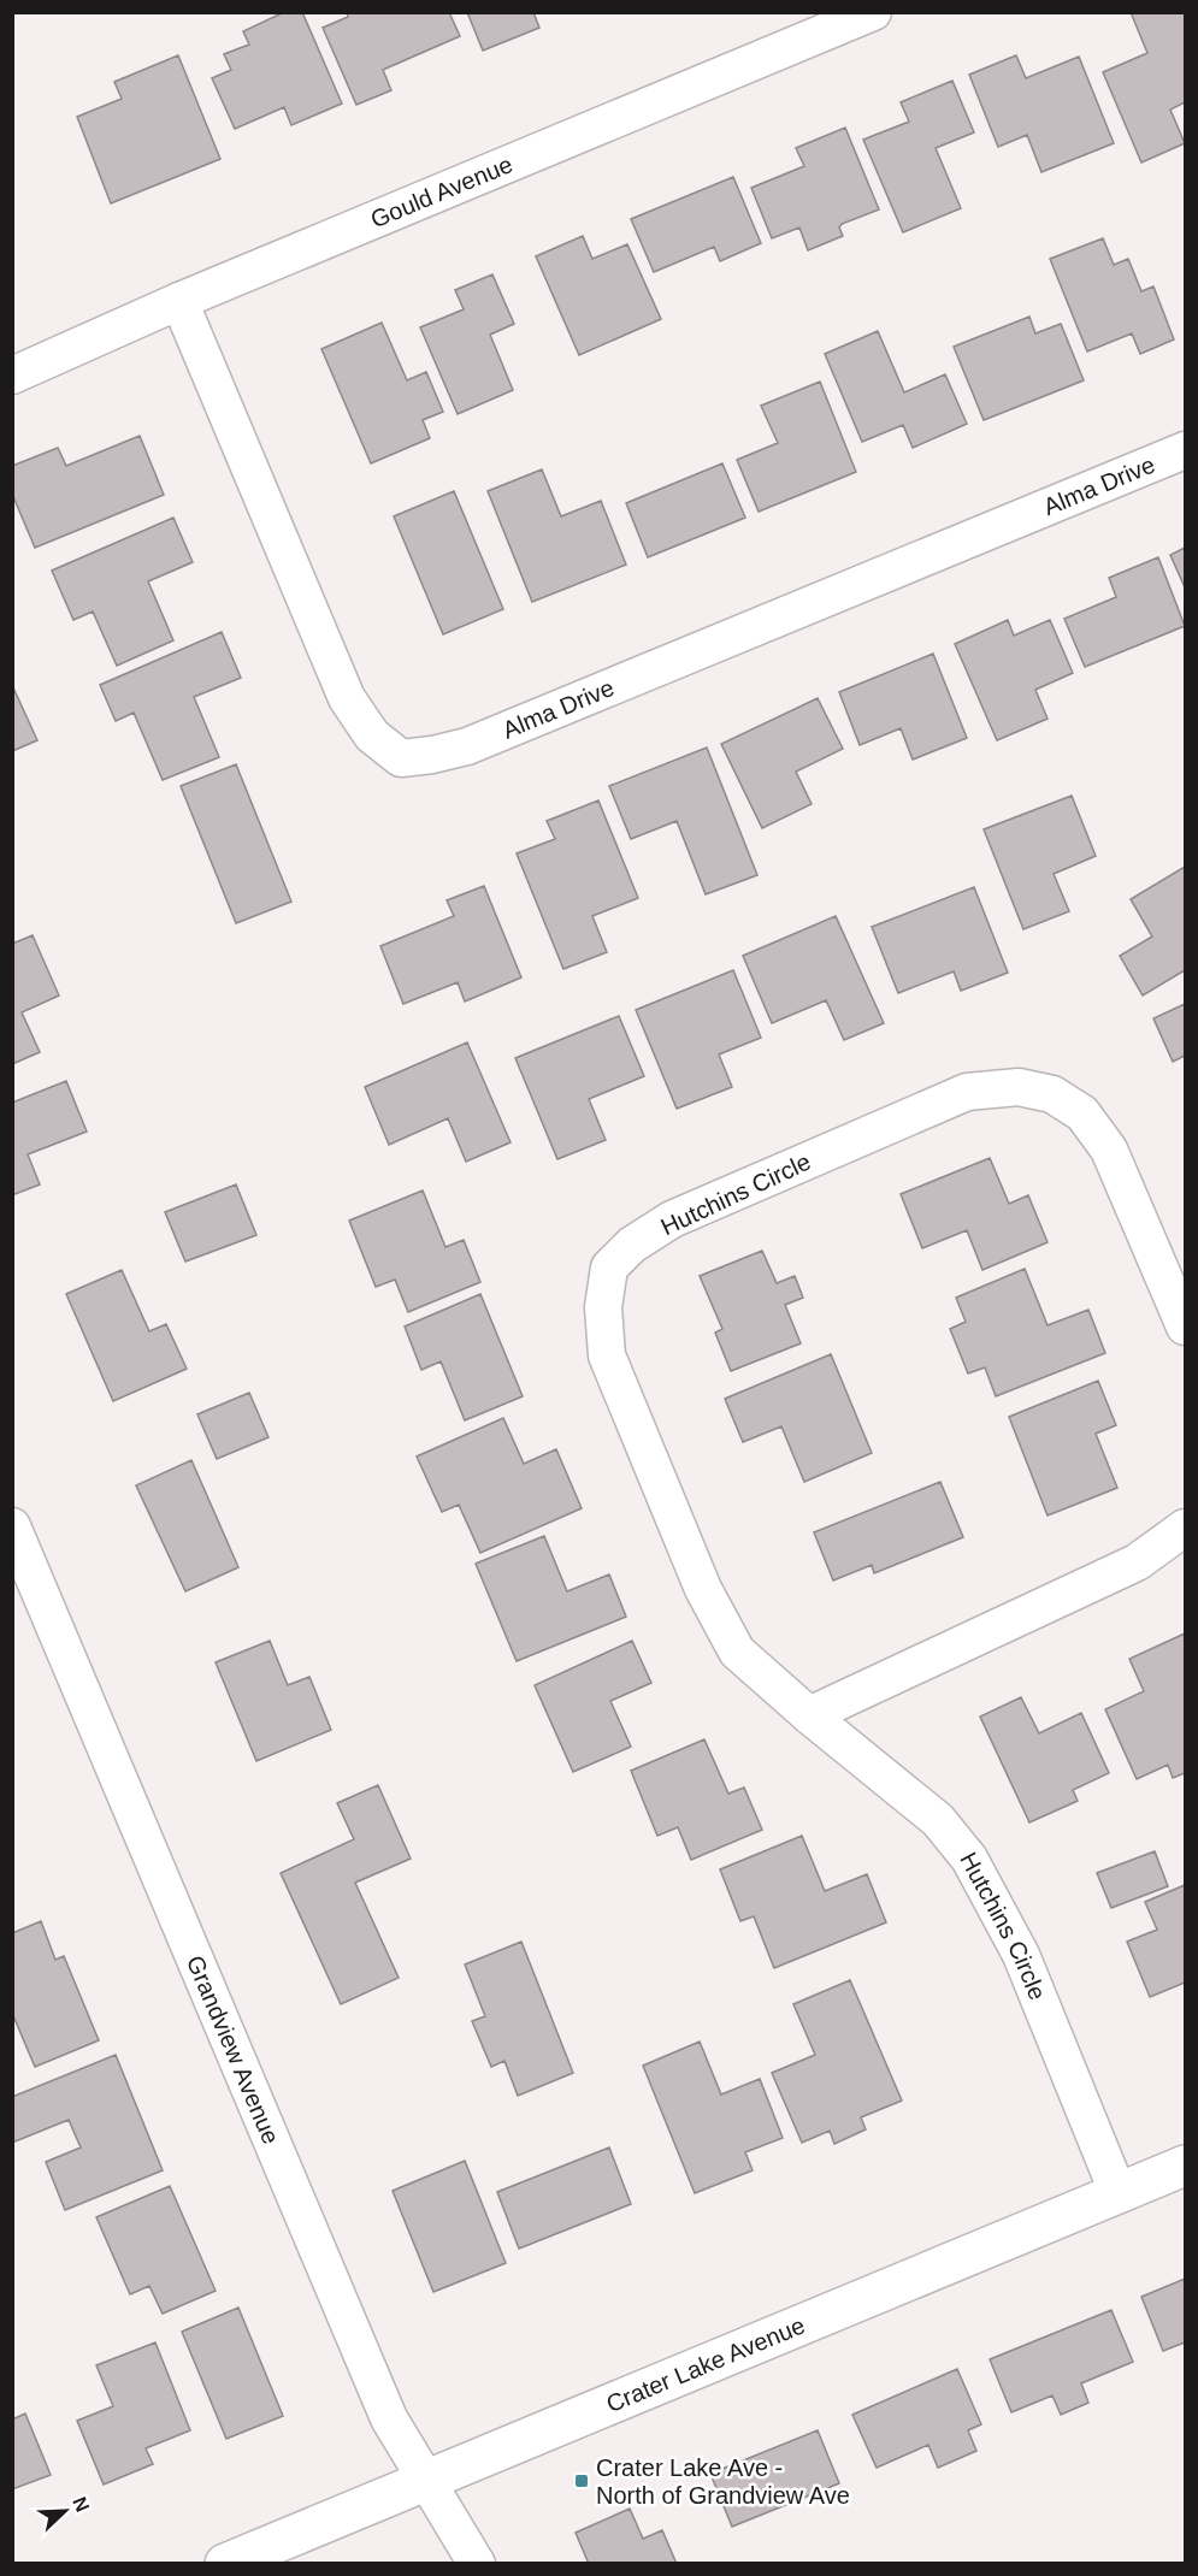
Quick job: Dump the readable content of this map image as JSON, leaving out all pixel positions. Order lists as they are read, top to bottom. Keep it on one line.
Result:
{"streets":{"main road":["Crater Lake Avenue"],"street":["Gould Avenue","Alma Drive","Hutchins Circle","Grandview Avenue"]},"crossings":[["Gould Avenue","Alma Drive"],["Hutchins Circle","Crater Lake Avenue"],["Grandview Avenue","Crater Lake Avenue"]],"places":{"transit":["Crater Lake Ave - North of Grandview Ave"]},"north":"top right"}
